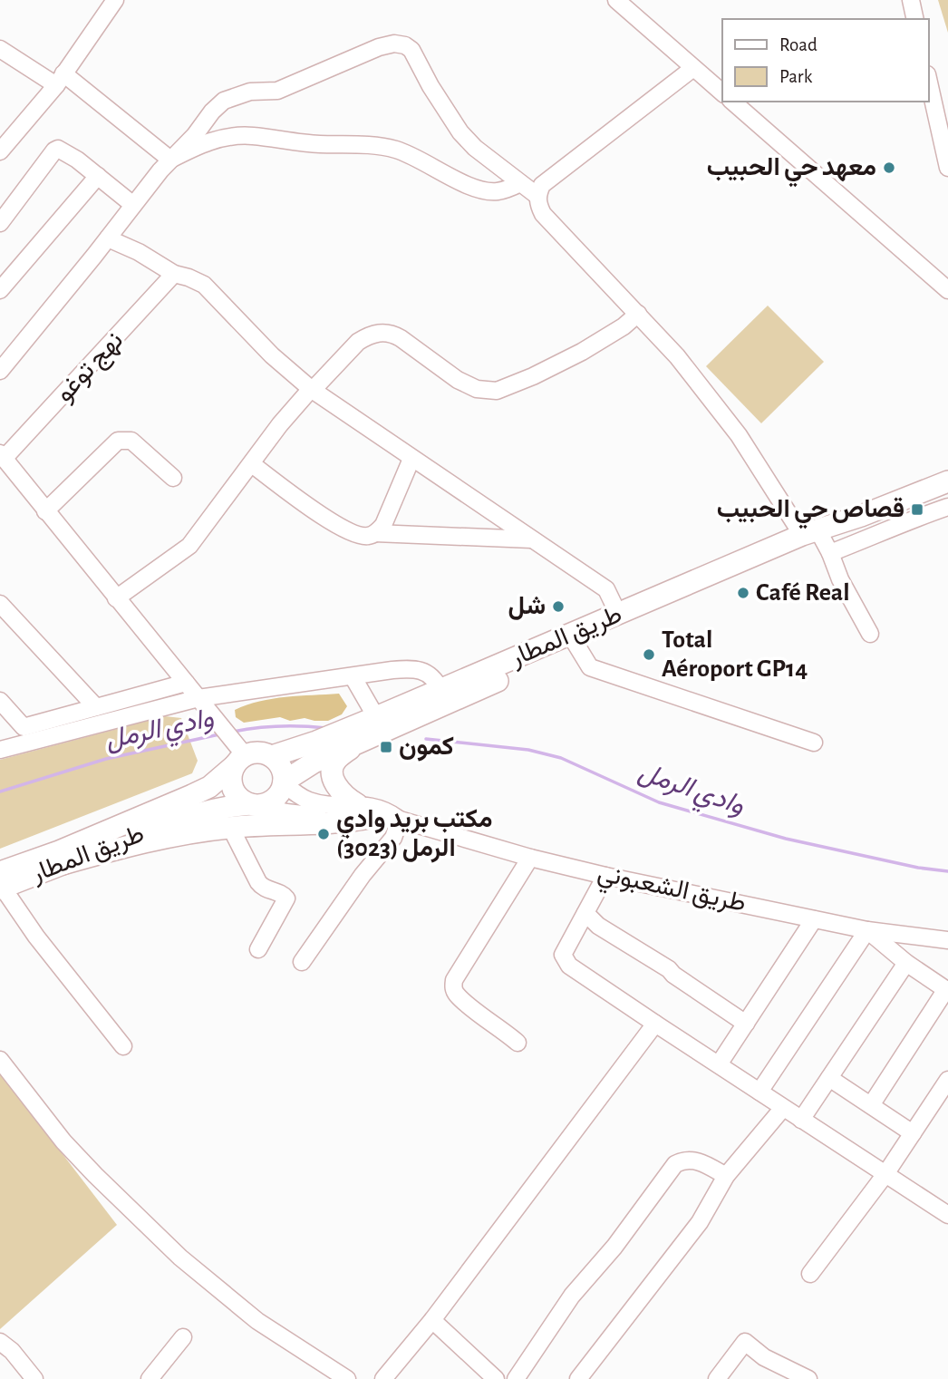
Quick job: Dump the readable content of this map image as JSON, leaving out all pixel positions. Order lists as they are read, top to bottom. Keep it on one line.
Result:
{"streets":{"main road":["طريق المطار"],"street":["نهج توغو","طريق الشعبوني"]},"crossings":[["طريق المطار","طريق الشعبوني"]],"water":["وادي الرمل"],"places":{"other":["معهد حي الحبيب","Café Real","شل","Total Aéroport GP14","مكتب بريد وادي الرمل (3023)"],"transit":["قصاص حي الحبيب","كمون"]},"legend":["Road","Park"]}
